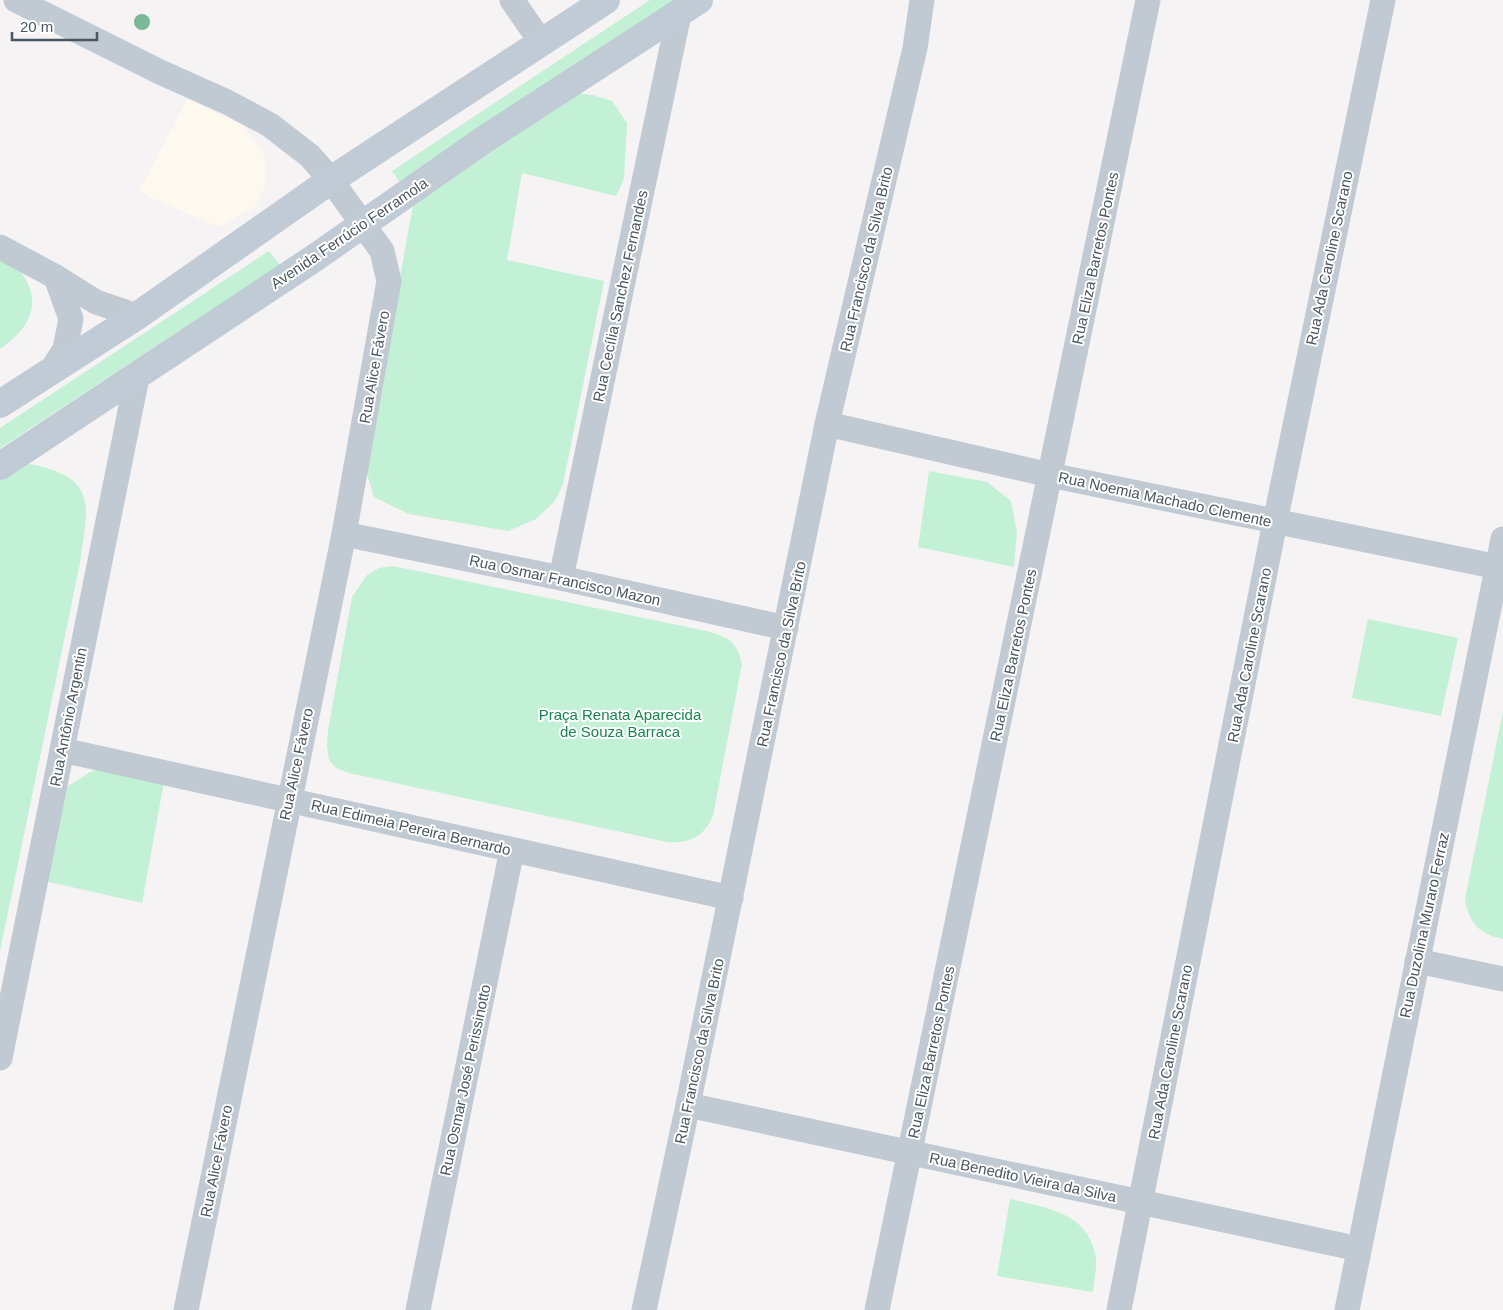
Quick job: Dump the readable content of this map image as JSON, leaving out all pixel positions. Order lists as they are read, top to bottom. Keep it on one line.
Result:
{"streets":{"street":["Avenida Ferrúcio Ferramola","Rua Eliza Barretos Pontes","Rua Ada Caroline Scarano","Rua Francisco da Silva Brito","Rua Cecília Sanchez Fernandes","Rua Alice Fávero","Rua Noemia Machado Clemente","Rua Osmar Francisco Mazon","Rua Antônio Argentin","Rua Edimeia Pereira Bernardo","Rua Duzolina Muraro Ferraz","Rua Osmar José Perissinotto","Rua Benedito Vieira da Silva"]},"crossings":[["Avenida Ferrúcio Ferramola","Rua Cecília Sanchez Fernandes"],["Avenida Ferrúcio Ferramola","Rua Alice Fávero"],["Avenida Ferrúcio Ferramola","Rua Antônio Argentin"],["Rua Eliza Barretos Pontes","Rua Noemia Machado Clemente"],["Rua Eliza Barretos Pontes","Rua Benedito Vieira da Silva"],["Rua Ada Caroline Scarano","Rua Noemia Machado Clemente"],["Rua Ada Caroline Scarano","Rua Benedito Vieira da Silva"],["Rua Francisco da Silva Brito","Rua Noemia Machado Clemente"],["Rua Francisco da Silva Brito","Rua Osmar Francisco Mazon"],["Rua Francisco da Silva Brito","Rua Edimeia Pereira Bernardo"],["Rua Francisco da Silva Brito","Rua Benedito Vieira da Silva"],["Rua Cecília Sanchez Fernandes","Rua Osmar Francisco Mazon"],["Rua Alice Fávero","Rua Osmar Francisco Mazon"],["Rua Alice Fávero","Rua Edimeia Pereira Bernardo"],["Rua Noemia Machado Clemente","Rua Duzolina Muraro Ferraz"],["Rua Antônio Argentin","Rua Edimeia Pereira Bernardo"],["Rua Edimeia Pereira Bernardo","Rua Osmar José Perissinotto"],["Rua Duzolina Muraro Ferraz","Rua Benedito Vieira da Silva"]],"parks":["Praça Renata Aparecida de Souza Barraca"],"scale_bar":"20 m"}
